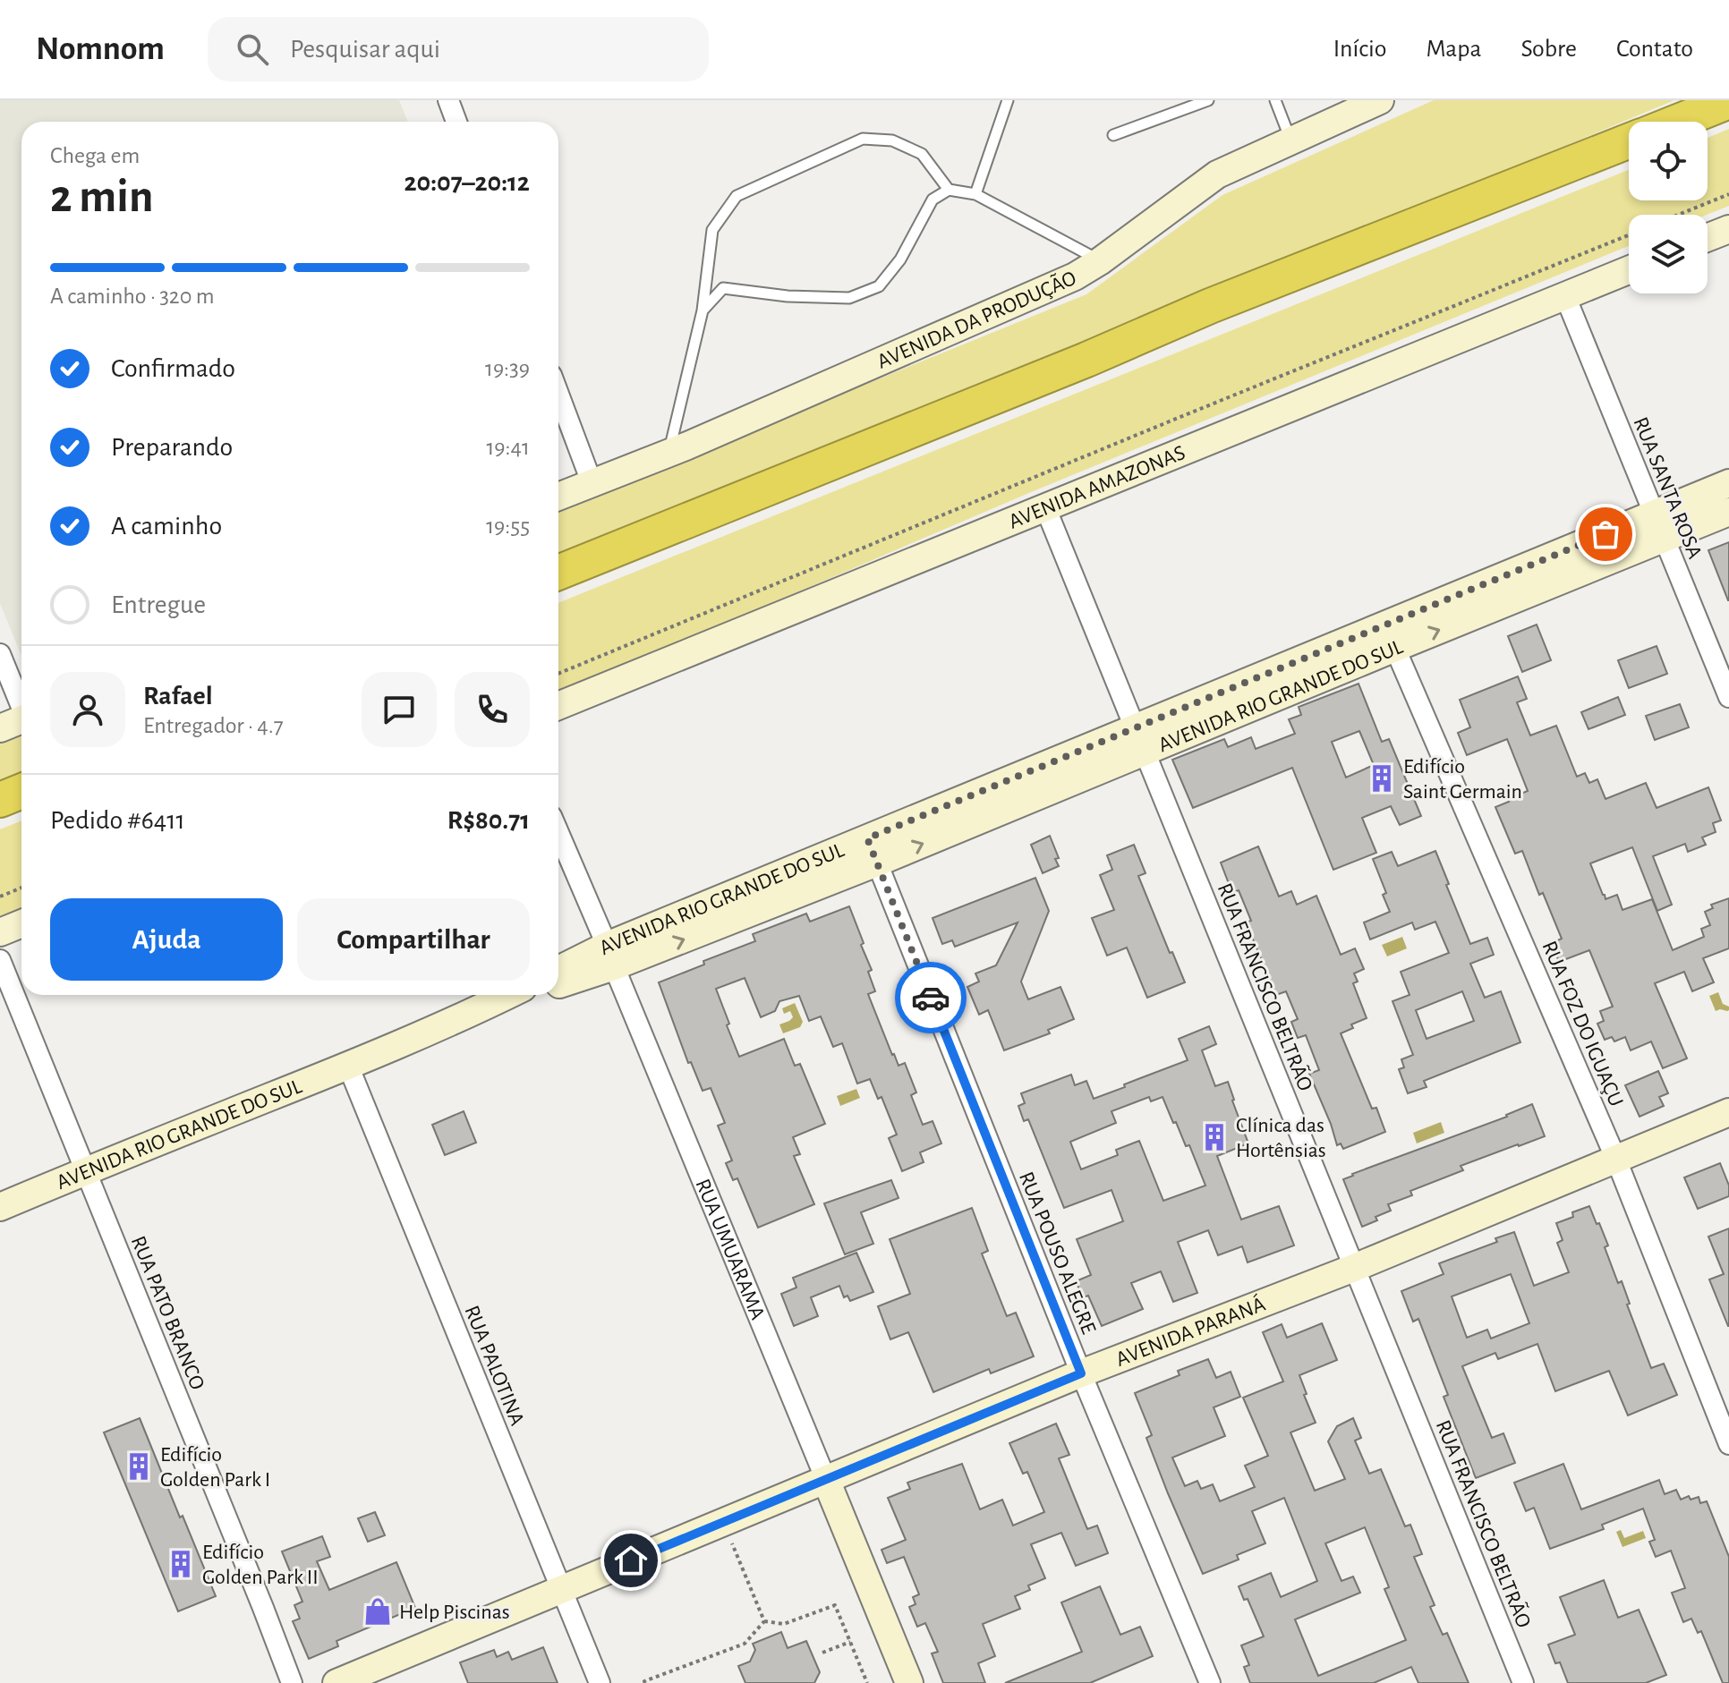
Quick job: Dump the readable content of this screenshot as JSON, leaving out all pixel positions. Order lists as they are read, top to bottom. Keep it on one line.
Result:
{"streets":{"street":["AVENIDA DA PRODUÇÃO","AVENIDA AMAZONAS","RUA SANTA ROSA","AVENIDA RIO GRANDE DO SUL","RUA FRANCISCO BELTRÃO","RUA FOZ DO IGUAÇU","RUA UMUARAMA","RUA POUSO ALEGRE","RUA PATO BRANCO","AVENIDA PARANÁ","RUA PALOTINA"]},"crossings":[["AVENIDA AMAZONAS","RUA SANTA ROSA"],["AVENIDA AMAZONAS","RUA FRANCISCO BELTRÃO"],["RUA SANTA ROSA","AVENIDA RIO GRANDE DO SUL"],["AVENIDA RIO GRANDE DO SUL","RUA FRANCISCO BELTRÃO"],["AVENIDA RIO GRANDE DO SUL","RUA FOZ DO IGUAÇU"],["AVENIDA RIO GRANDE DO SUL","RUA UMUARAMA"],["AVENIDA RIO GRANDE DO SUL","RUA POUSO ALEGRE"],["AVENIDA RIO GRANDE DO SUL","RUA PATO BRANCO"],["AVENIDA RIO GRANDE DO SUL","RUA PALOTINA"],["RUA FRANCISCO BELTRÃO","AVENIDA PARANÁ"],["RUA FOZ DO IGUAÇU","AVENIDA PARANÁ"],["RUA UMUARAMA","AVENIDA PARANÁ"],["RUA POUSO ALEGRE","AVENIDA PARANÁ"],["AVENIDA PARANÁ","RUA PALOTINA"]],"places":{"building":["Edifício Saint Germain","Clínica das Hortênsias","Edifício Golden Park I","Edifício Golden Park II"],"shop":["Help Piscinas"]},"page":{"header":"Nomnom","search":"Pesquisar aqui","nav":["Início","Mapa","Sobre","Contato"],"heading":["2 min","Chega em","20:07–20:12"],"panel":["Rafael","Entregador · 4.7","Pedido #6411","R$80.71"],"bar":"A caminho · 320 m","list":[["Confirmado","19:39"],["Preparando","19:41"],["A caminho","19:55"],"Entregue"],"buttons":["Ajuda","Compartilhar"]}}
